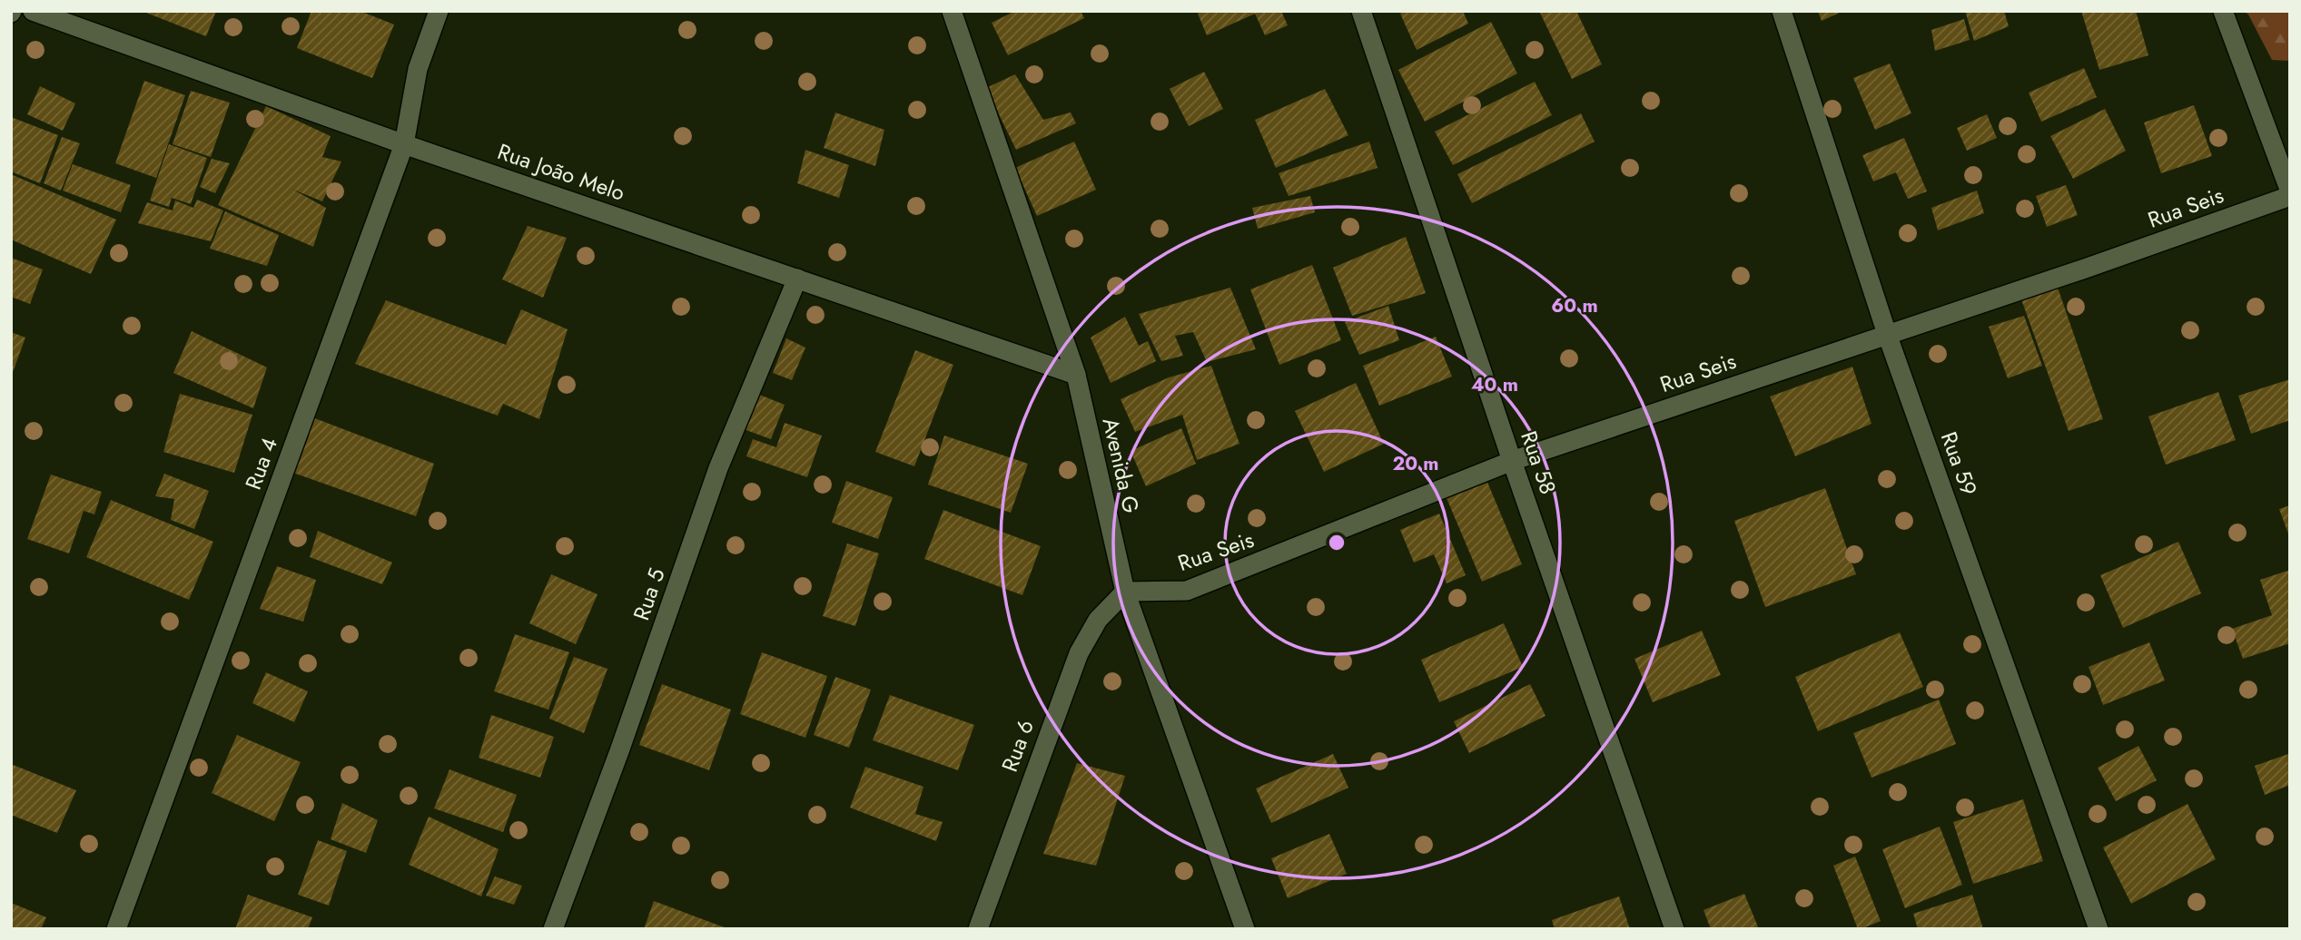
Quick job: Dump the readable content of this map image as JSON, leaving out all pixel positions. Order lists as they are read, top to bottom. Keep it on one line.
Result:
{"streets":{"street":["Rua João Melo","Rua Seis","Rua 58","Rua 4","Rua 59","Avenida G","Rua 5","Rua 6"]},"crossings":[["Rua João Melo","Rua 4"],["Rua João Melo","Avenida G"],["Rua João Melo","Rua 5"],["Rua Seis","Rua 58"],["Rua Seis","Rua 59"],["Rua Seis","Avenida G"],["Rua Seis","Rua 6"],["Avenida G","Rua 6"]],"rings":["60 m","40 m","20 m"]}
